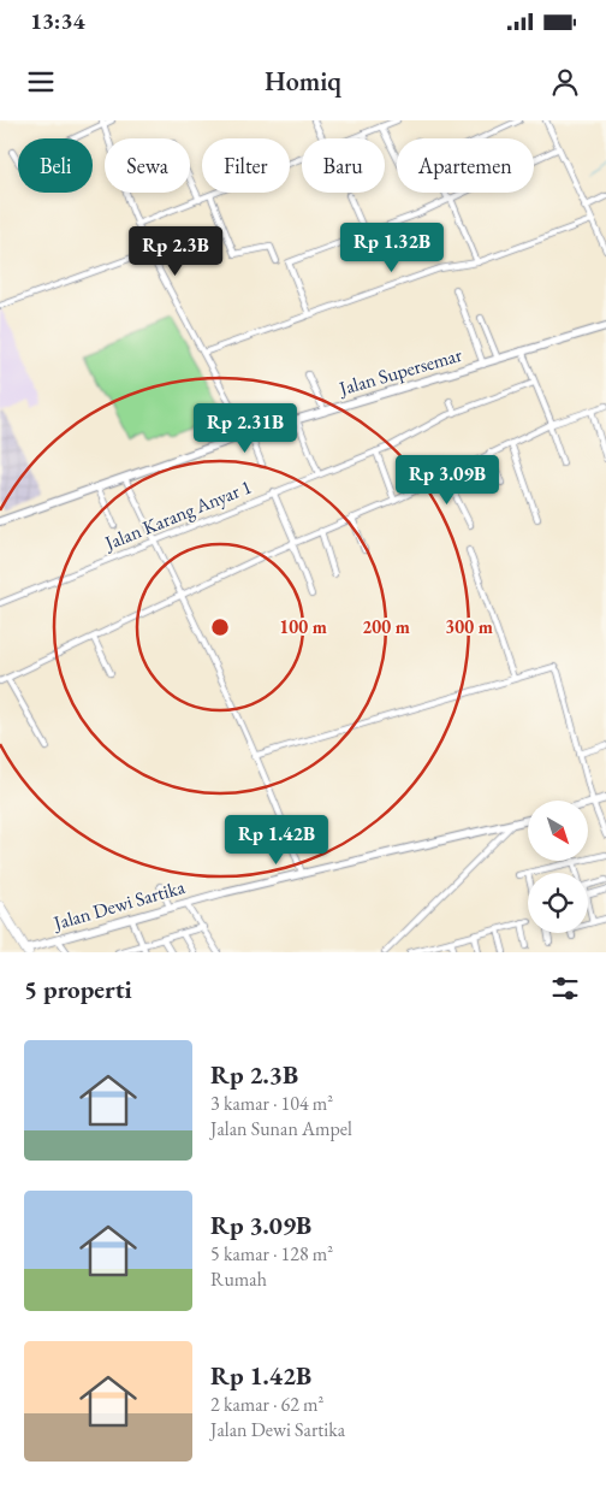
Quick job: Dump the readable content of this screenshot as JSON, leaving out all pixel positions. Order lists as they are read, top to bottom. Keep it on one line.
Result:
{"streets":{"main road":["Jalan Supersemar","Jalan Dewi Sartika"],"street":["Jalan Karang Anyar 1"]},"north":"bottom right","page":{"status":"13:34","header":"Homiq","chip":["Beli","Sewa","Filter","Baru","Apartemen"],"price":["Rp 1.32B","Rp 2.3B","Rp 2.31B","Rp 3.09B","Rp 1.42B"],"heading":"5 properti","list":[{"name":"Rp 2.3B","note":"3 kamar · 104 m² · Jalan Sunan Ampel"},{"name":"Rp 3.09B","note":"5 kamar · 128 m² · Rumah"},{"name":"Rp 1.42B","note":"2 kamar · 62 m² · Jalan Dewi Sartika"}]},"rings":["100 m","200 m","300 m"]}
